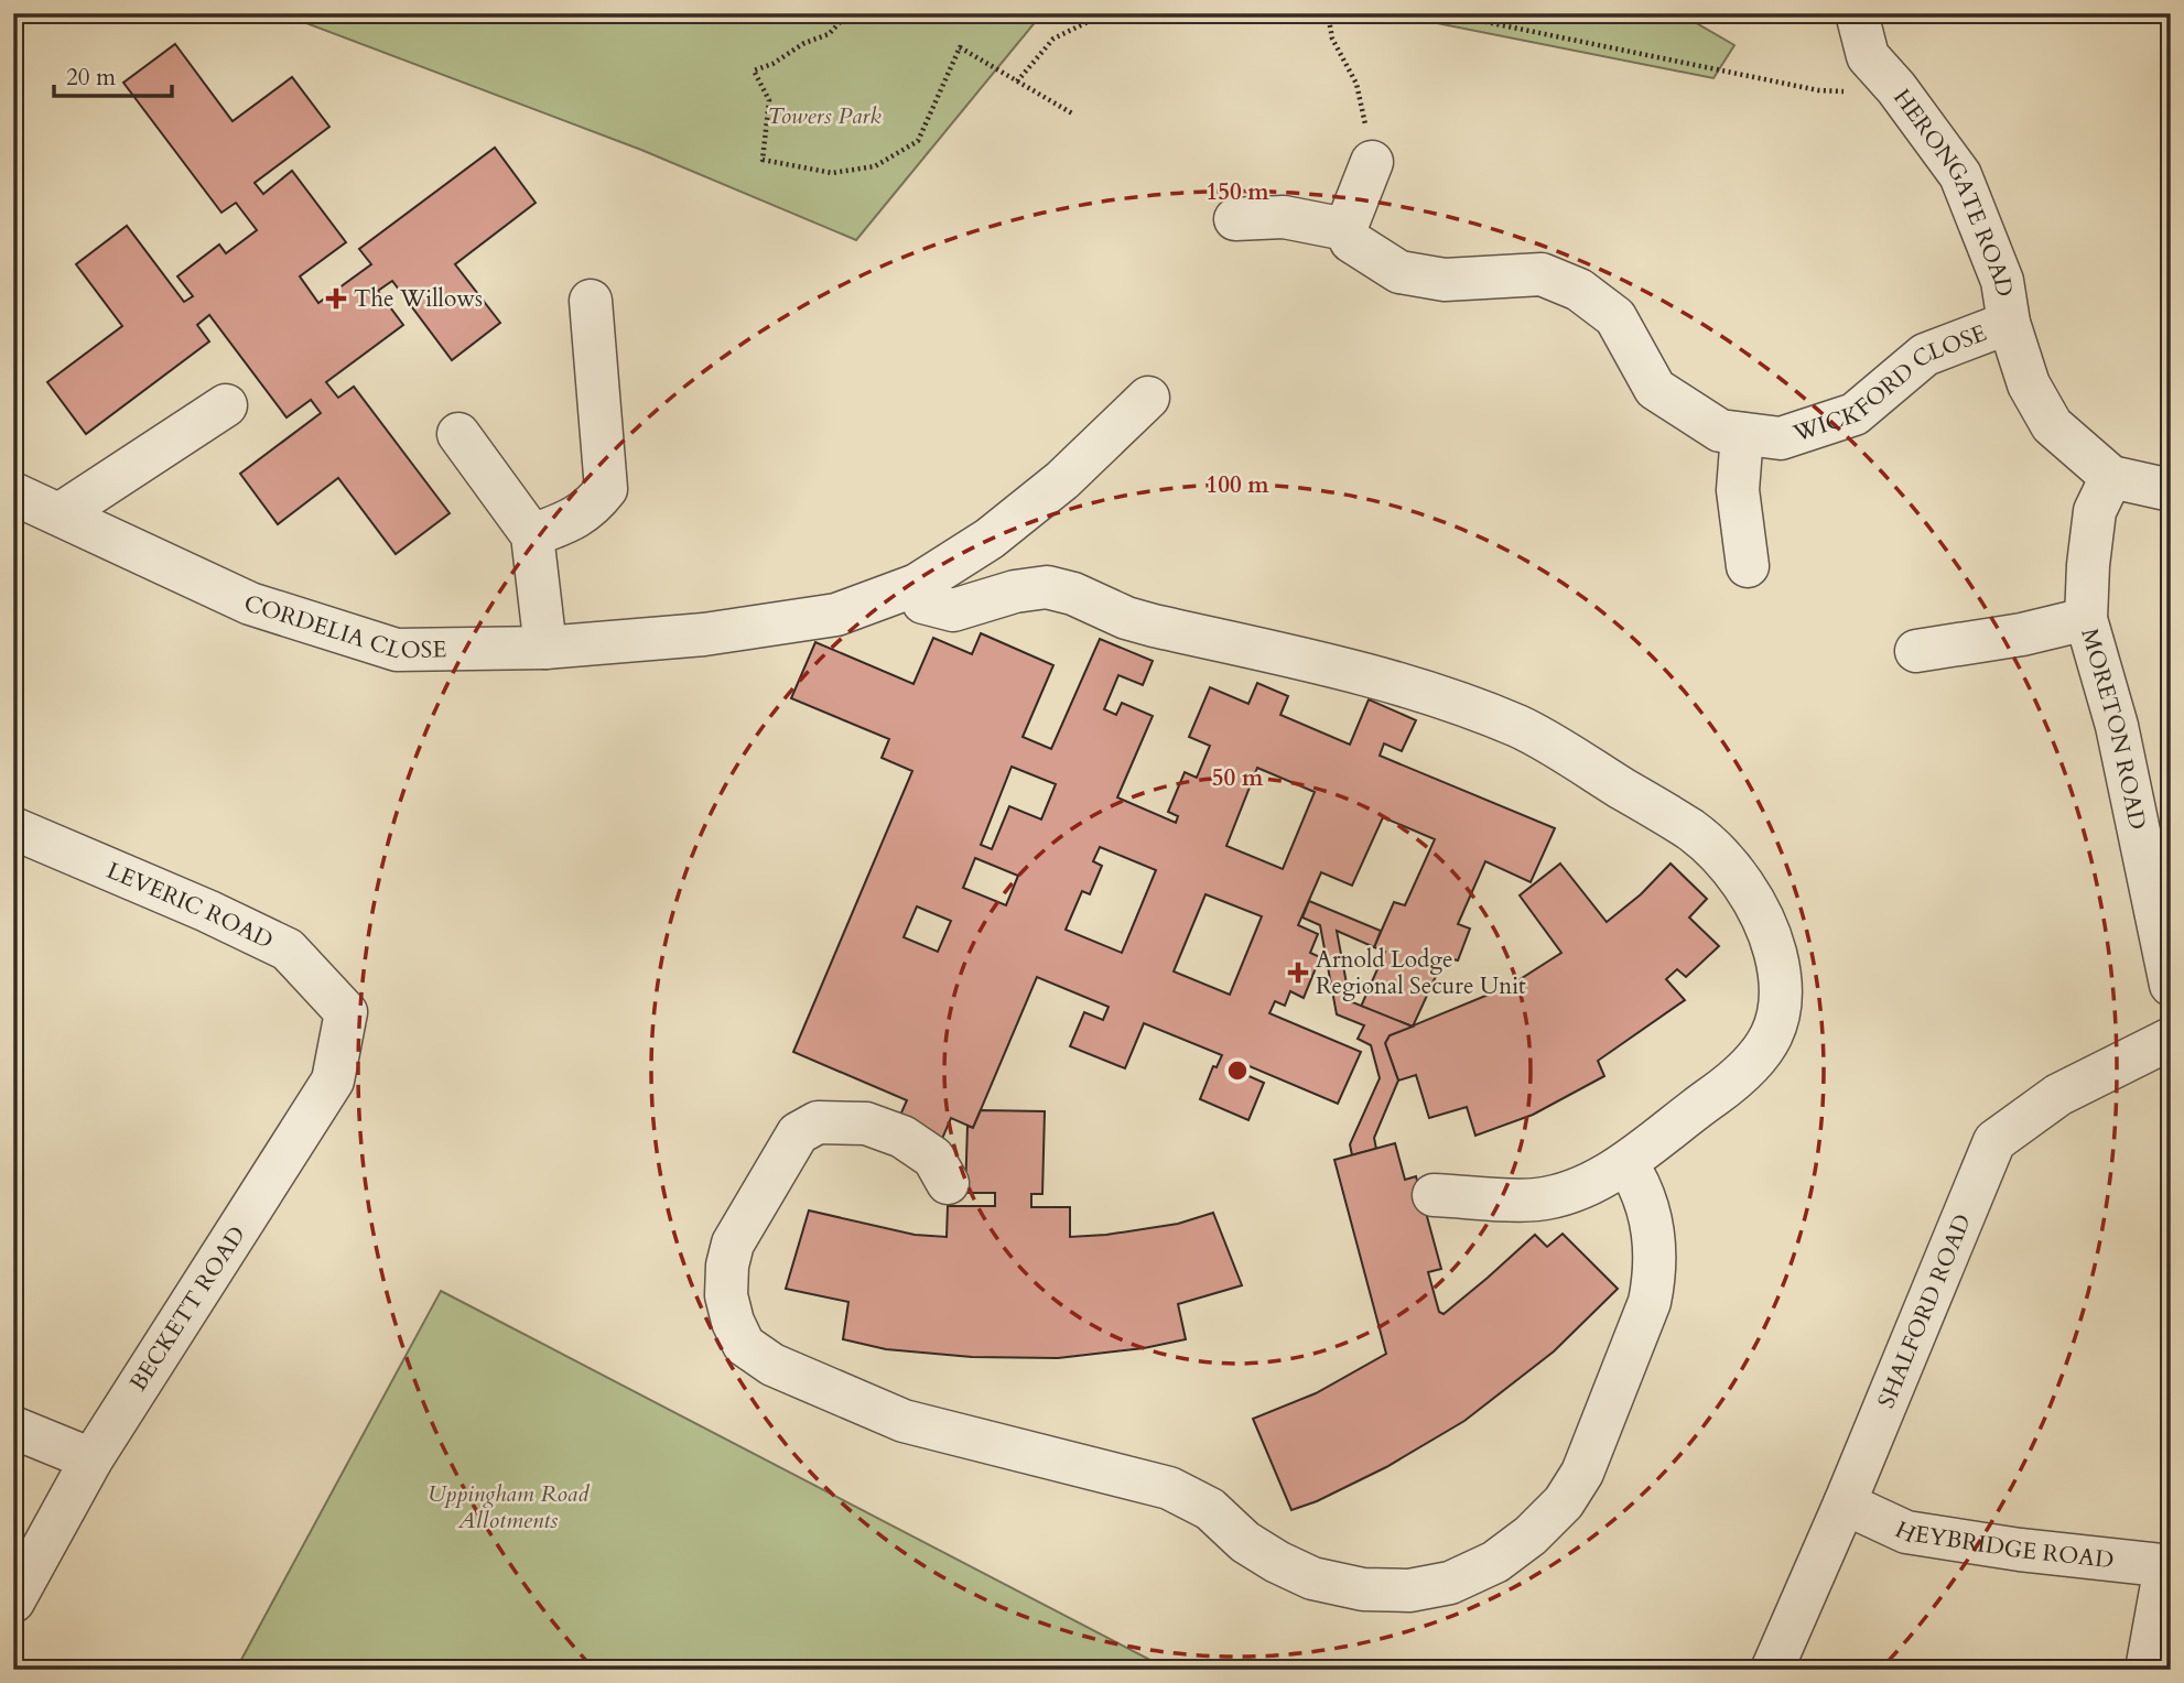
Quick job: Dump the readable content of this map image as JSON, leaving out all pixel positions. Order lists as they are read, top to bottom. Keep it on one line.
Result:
{"streets":{"street":["HERONGATE ROAD","WICKFORD CLOSE","CORDELIA CLOSE","MORETON ROAD","LEVERIC ROAD","BECKETT ROAD","SHALFORD ROAD","HEYBRIDGE ROAD"]},"crossings":[["HERONGATE ROAD","WICKFORD CLOSE"],["HERONGATE ROAD","MORETON ROAD"],["LEVERIC ROAD","BECKETT ROAD"],["SHALFORD ROAD","HEYBRIDGE ROAD"]],"parks":["Towers Park","Uppingham Road Allotments"],"places":{"health":["The Willows","Arnold Lodge Regional Secure Unit"]},"scale_bar":"20 m","rings":["150 m","100 m","50 m"]}
